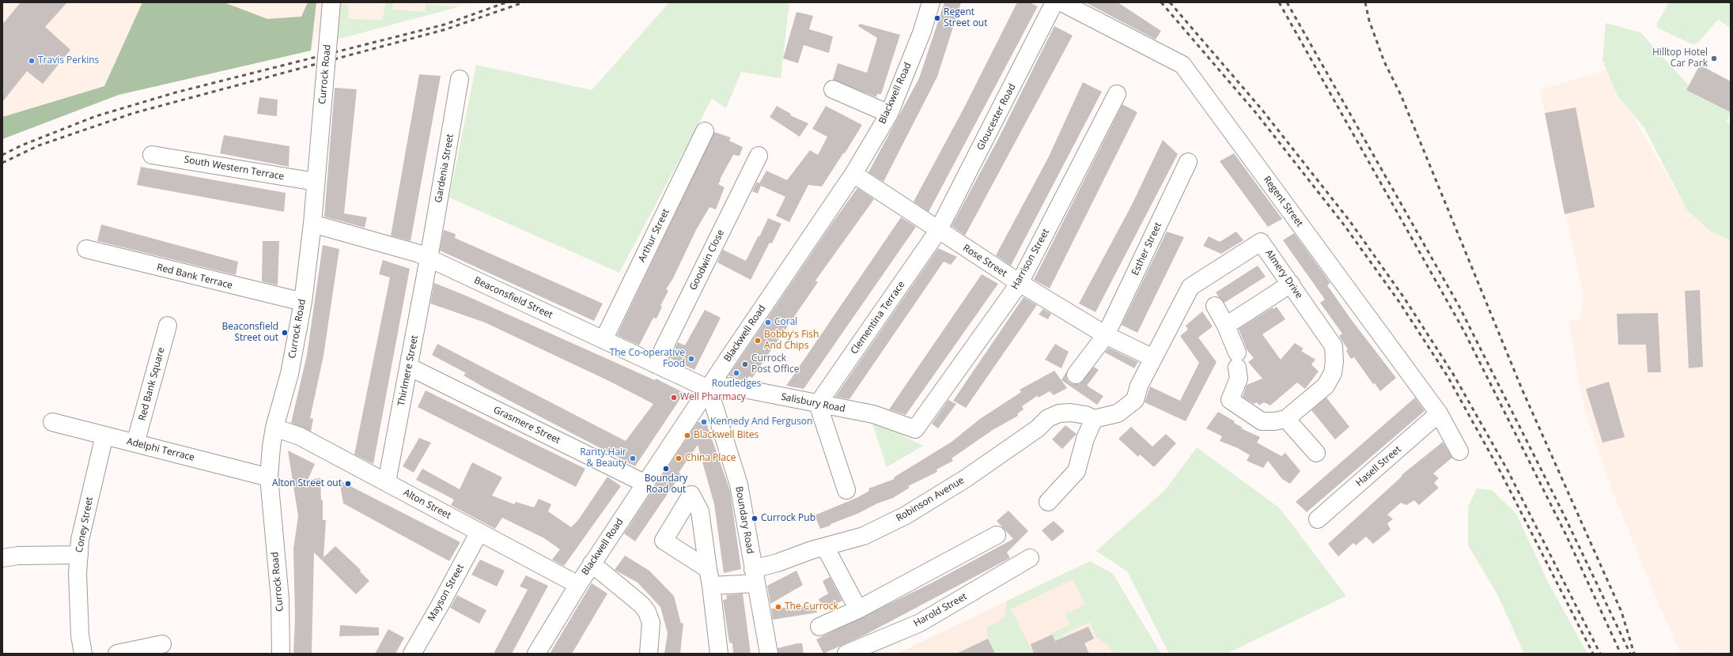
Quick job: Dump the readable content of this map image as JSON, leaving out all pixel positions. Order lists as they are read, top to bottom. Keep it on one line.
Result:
{"streets":{"street":["Currock Road","Blackwell Road","Gloucester Road","South Western Terrace","Gardenia Street","Regent Street","Arthur Street","Esther Street","Harrison Street","Goodwin Close","Rose Street","Almery Drive","Red Bank Terrace","Beaconsfield Street","Clementina Terrace","Thirlmere Street","Red Bank Square","Salisbury Road","Grasmere Street","Adelphi Terrace","Hasell Street","Robinson Avenue","Alton Street","Boundary Road","Coney Street","Mayson Street","Harold Street"]},"crossings":[["Currock Road","South Western Terrace"],["Currock Road","Red Bank Terrace"],["Currock Road","Beaconsfield Street"],["Currock Road","Adelphi Terrace"],["Currock Road","Alton Street"],["Blackwell Road","Rose Street"],["Blackwell Road","Beaconsfield Street"],["Blackwell Road","Salisbury Road"],["Blackwell Road","Grasmere Street"],["Blackwell Road","Alton Street"],["Blackwell Road","Boundary Road"],["Gloucester Road","Rose Street"],["Gloucester Road","Clementina Terrace"],["Gardenia Street","Beaconsfield Street"],["Gardenia Street","Thirlmere Street"],["Regent Street","Hasell Street"],["Arthur Street","Beaconsfield Street"],["Esther Street","Rose Street"],["Harrison Street","Rose Street"],["Harrison Street","Salisbury Road"],["Goodwin Close","Beaconsfield Street"],["Rose Street","Almery Drive"],["Rose Street","Clementina Terrace"],["Almery Drive","Robinson Avenue"],["Beaconsfield Street","Thirlmere Street"],["Beaconsfield Street","Salisbury Road"],["Beaconsfield Street","Boundary Road"],["Clementina Terrace","Salisbury Road"],["Thirlmere Street","Grasmere Street"],["Thirlmere Street","Alton Street"],["Red Bank Square","Adelphi Terrace"],["Salisbury Road","Boundary Road"],["Adelphi Terrace","Coney Street"],["Robinson Avenue","Boundary Road"],["Alton Street","Mayson Street"]],"places":["Regent Street out","Hilltop Hotel Car Park","Travis Perkins","Coral","Beaconsfield Street out","Bobby's Fish And Chips","The Co-operative Food","Currock Post Office","Routledges","Well Pharmacy","Kennedy And Ferguson","Blackwell Bites","Rarity Hair & Beauty","China Place","Boundary Road out","Alton Street out","Currock Pub","The Currock"]}
